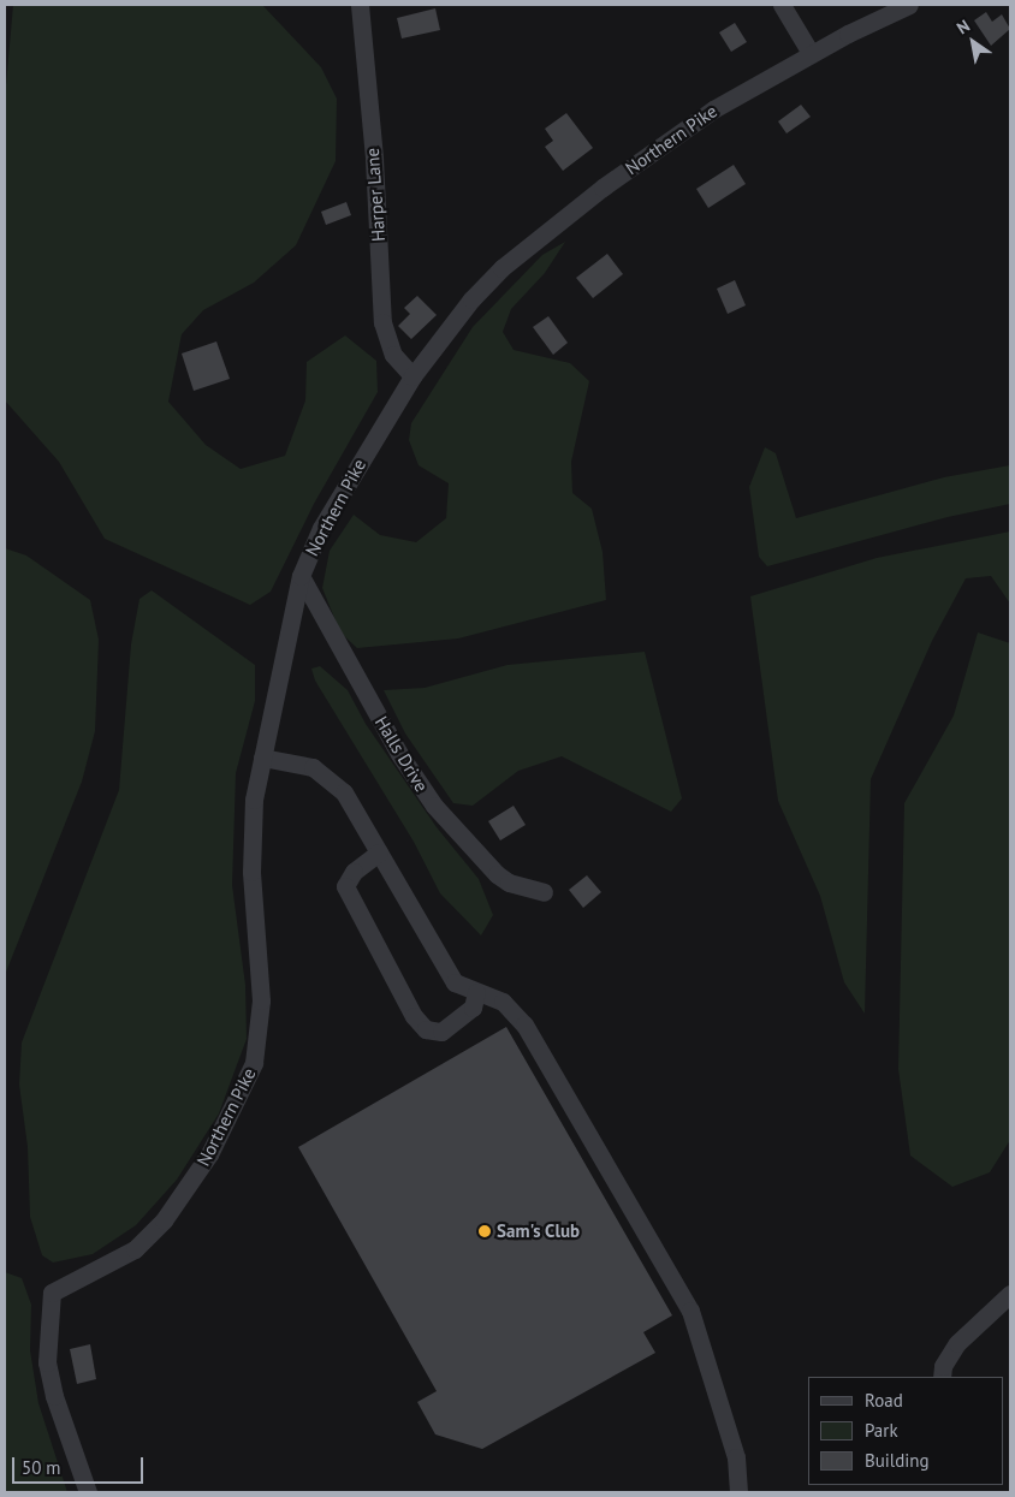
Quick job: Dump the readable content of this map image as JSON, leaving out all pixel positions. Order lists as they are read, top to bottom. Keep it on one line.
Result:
{"streets":{"street":["Northern Pike","Harper Lane","Halls Drive"]},"crossings":[["Northern Pike","Harper Lane"],["Northern Pike","Halls Drive"]],"places":["Sam's Club"],"legend":["Road","Park","Building"],"scale_bar":"50 m","north":"top left"}
